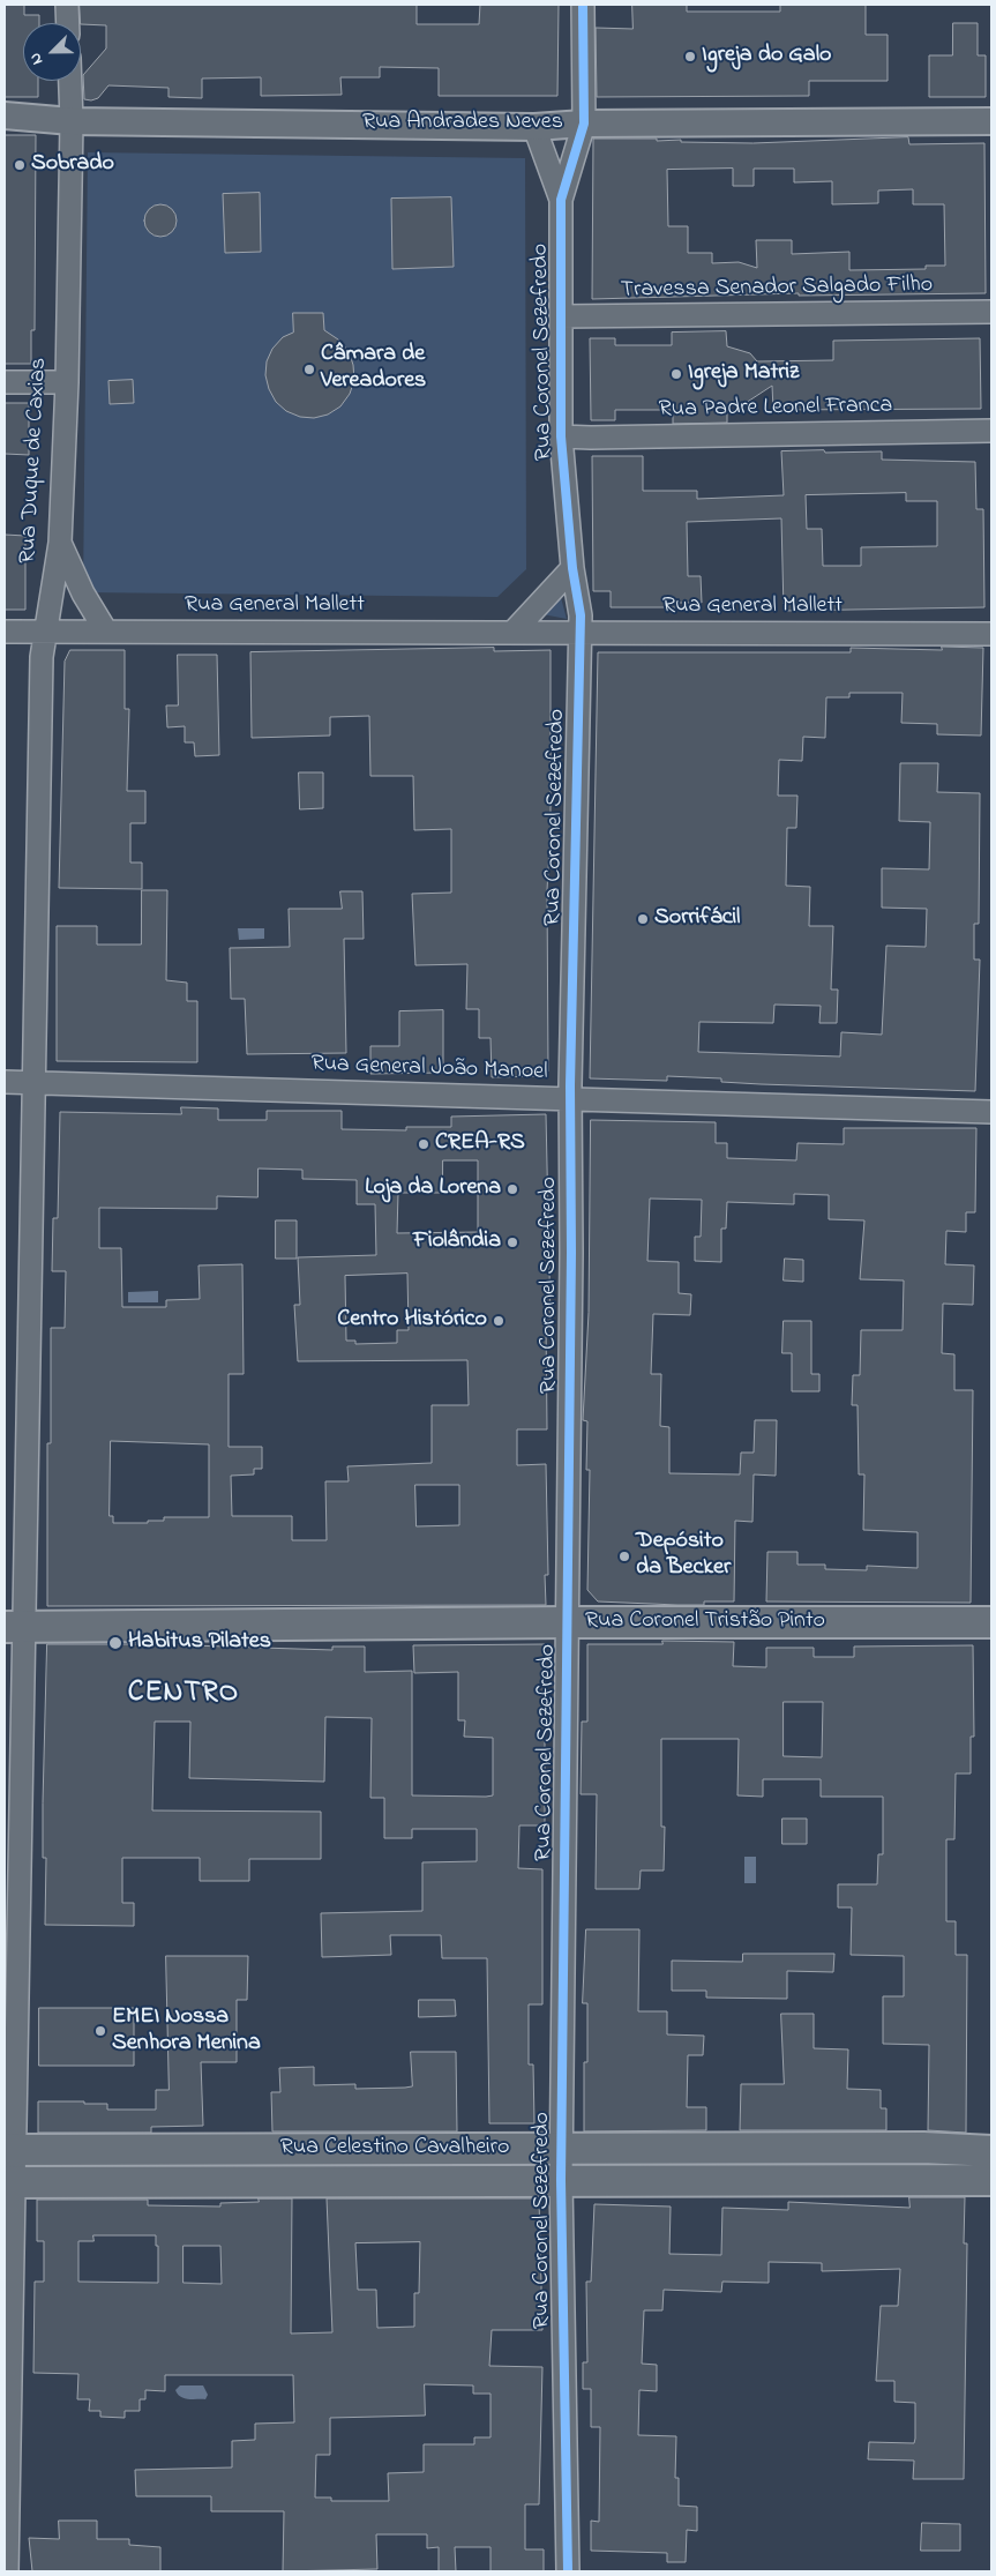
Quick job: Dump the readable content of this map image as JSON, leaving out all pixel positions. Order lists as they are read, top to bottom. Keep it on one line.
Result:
{"streets":{"main road":["Rua Coronel Tristão Pinto","Rua Celestino Cavalheiro"],"street":["Rua Andrades Neves","Travessa Senador Salgado Filho","Rua Coronel Sezefredo","Rua Padre Leonel Franca","Rua Duque de Caxias","Rua General Mallett","Rua General João Manoel"]},"crossings":[["Rua Andrades Neves","Rua Coronel Sezefredo"],["Rua Andrades Neves","Rua Duque de Caxias"],["Travessa Senador Salgado Filho","Rua Coronel Sezefredo"],["Rua Coronel Sezefredo","Rua Padre Leonel Franca"],["Rua Coronel Sezefredo","Rua General Mallett"],["Rua Coronel Sezefredo","Rua General João Manoel"],["Rua Coronel Sezefredo","Rua Coronel Tristão Pinto"],["Rua Coronel Sezefredo","Rua Celestino Cavalheiro"],["Rua Duque de Caxias","Rua General Mallett"],["Rua Duque de Caxias","Rua General João Manoel"],["Rua Duque de Caxias","Rua Coronel Tristão Pinto"],["Rua Duque de Caxias","Rua Celestino Cavalheiro"]],"districts":["CENTRO"],"places":["Igreja do Galo","Sobrado","Câmara de Vereadores","Igreja Matriz","Sorrifácil","CREA-RS","Loja da Lorena","Fiolândia","Centro Histórico","Depósito da Becker","Habitus Pilates","EMEI Nossa Senhora Menina"],"north":"bottom left"}
